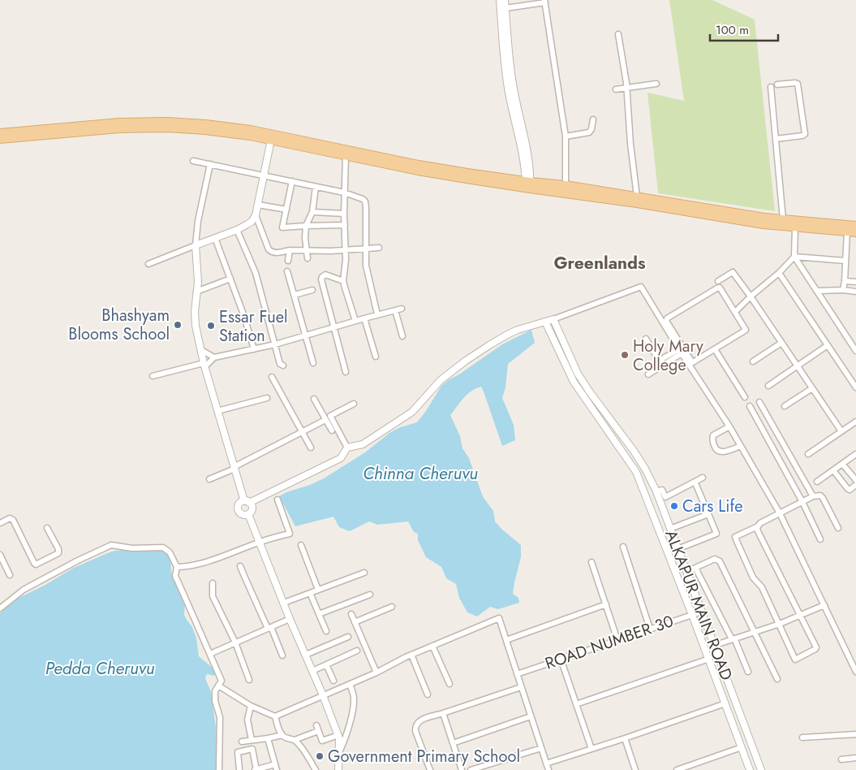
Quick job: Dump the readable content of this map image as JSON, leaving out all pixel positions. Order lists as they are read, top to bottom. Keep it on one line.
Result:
{"streets":{"street":["ALKAPUR MAIN ROAD","ROAD NUMBER 30"]},"crossings":[["ALKAPUR MAIN ROAD","ROAD NUMBER 30"]],"districts":["Greenlands"],"water":["Chinna Cheruvu","Pedda Cheruvu"],"places":["Bhashyam Blooms School","Essar Fuel Station","Holy Mary College","Cars Life","Government Primary School"],"scale_bar":"100 m"}
